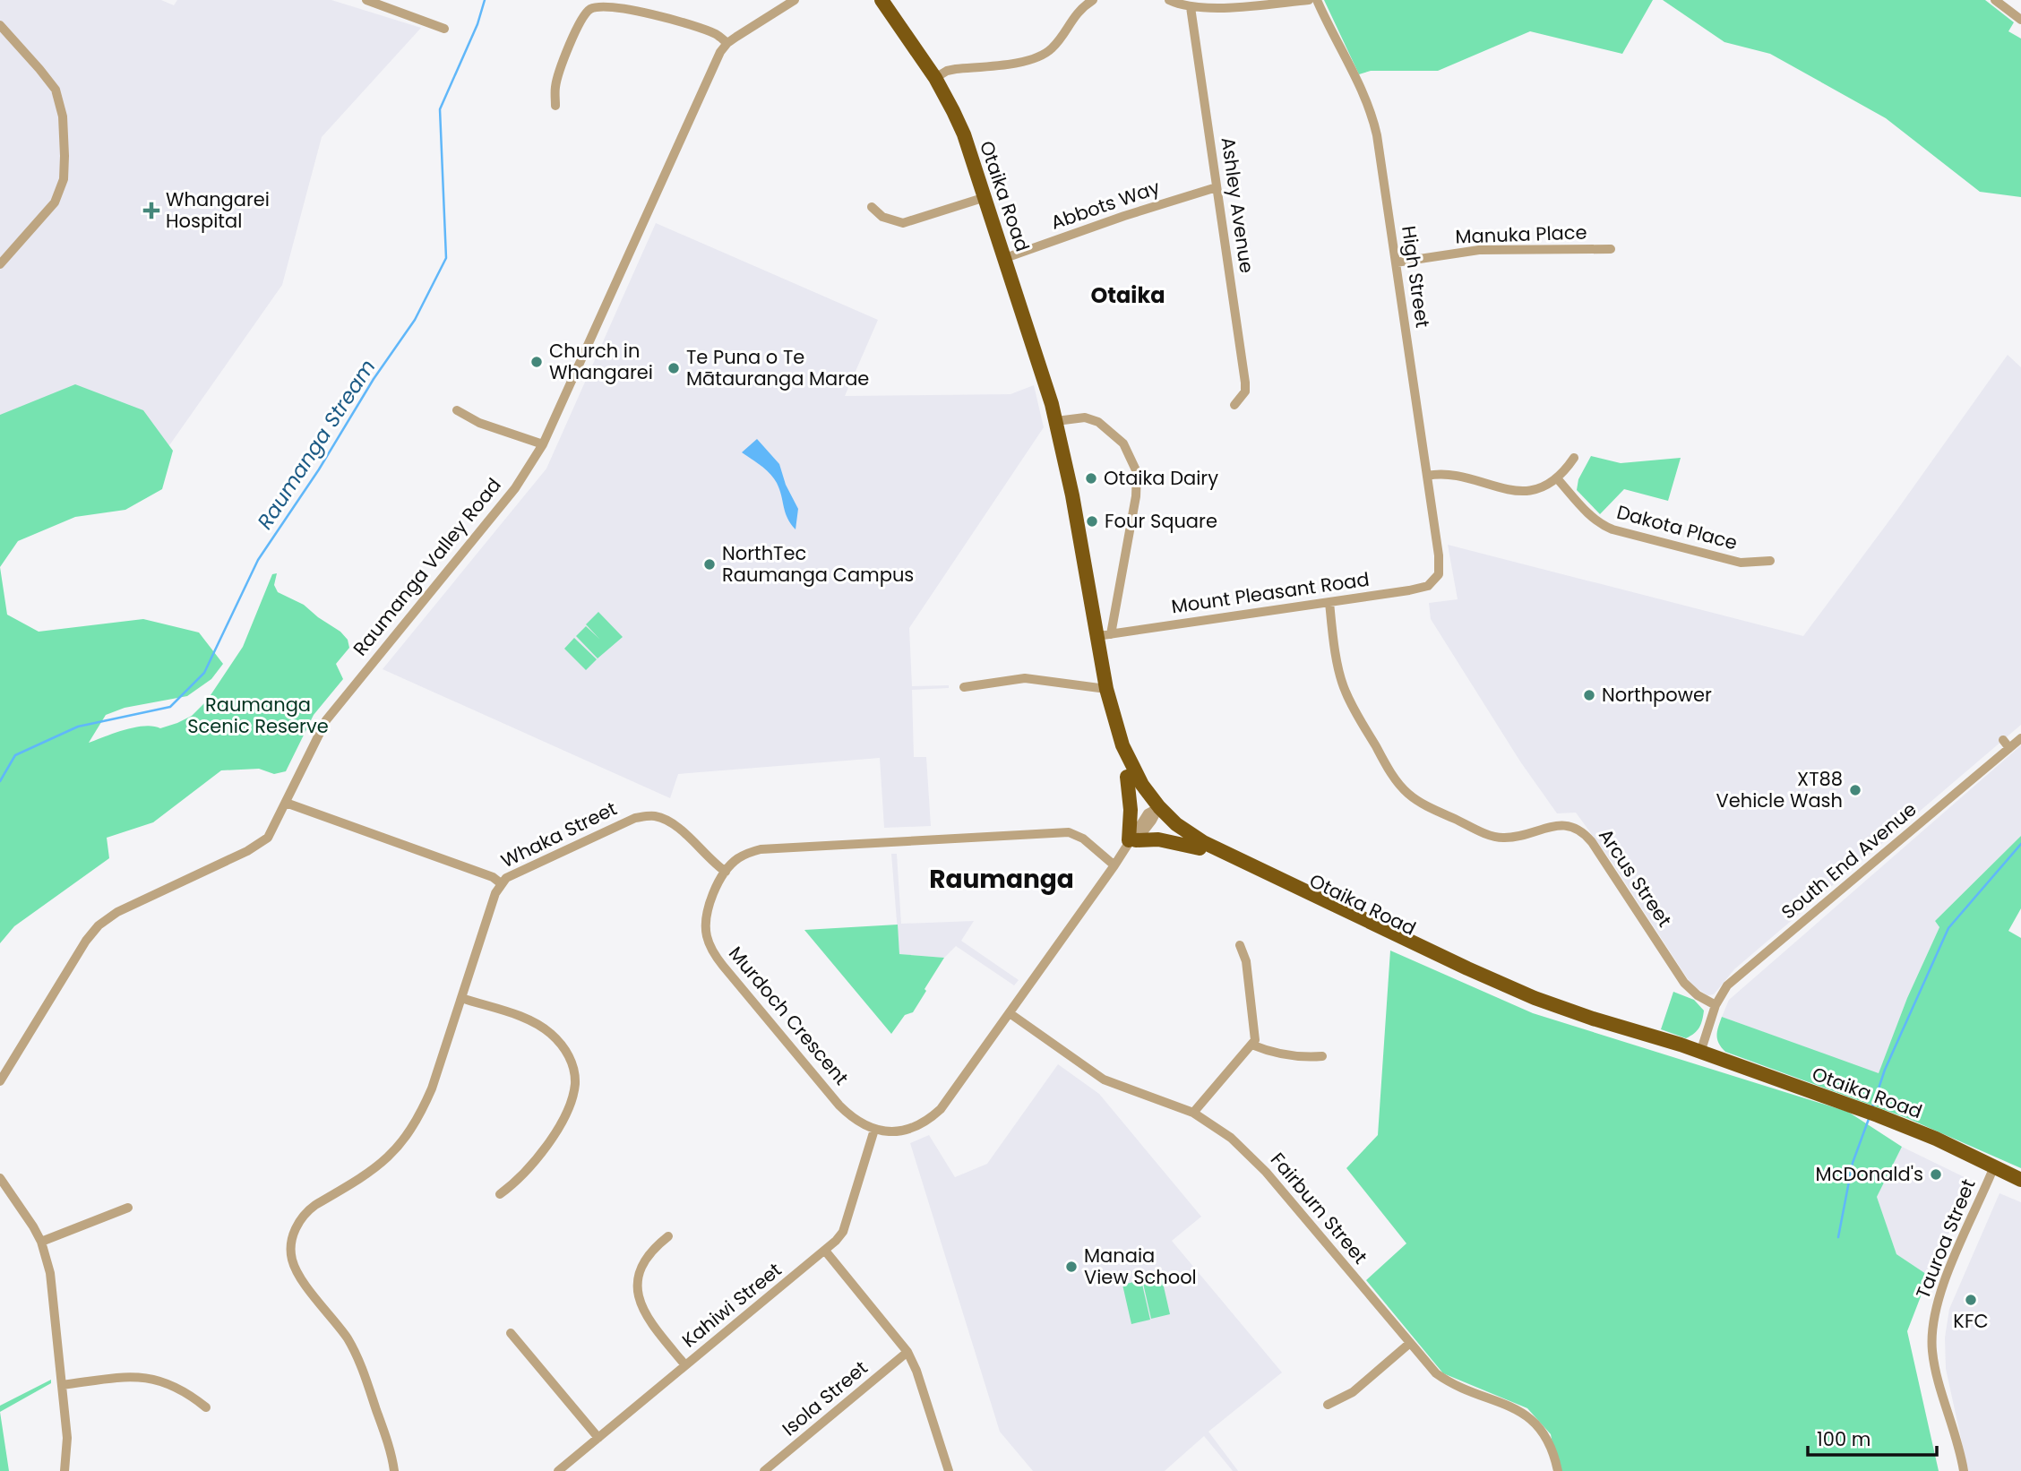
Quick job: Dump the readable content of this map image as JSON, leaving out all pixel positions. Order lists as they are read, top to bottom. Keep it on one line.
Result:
{"streets":{"highway":["Otaika Road"],"street":["Abbots Way","Ashley Avenue","Manuka Place","High Street","Dakota Place","Raumanga Valley Road","Mount Pleasant Road","Whaka Street","South End Avenue","Arcus Street","Murdoch Crescent","Fairburn Street","Tauroa Street","Kahiwi Street","Isola Street"]},"crossings":[["Otaika Road","Abbots Way"],["Otaika Road","Mount Pleasant Road"],["Otaika Road","Tauroa Street"],["Abbots Way","Ashley Avenue"],["Manuka Place","High Street"],["High Street","Mount Pleasant Road"],["Mount Pleasant Road","Arcus Street"],["Whaka Street","Murdoch Crescent"],["South End Avenue","Arcus Street"],["Murdoch Crescent","Kahiwi Street"]],"districts":["Otaika","Raumanga"],"water":["Raumanga Stream"],"parks":["Raumanga Scenic Reserve"],"places":{"health":["Whangarei Hospital"],"other":["Church in Whangarei","Te Puna o Te Mātauranga Marae","Otaika Dairy","Four Square","NorthTec Raumanga Campus","Northpower","XT88 Vehicle Wash","McDonald's","Manaia View School","KFC"]},"scale_bar":"100 m"}
